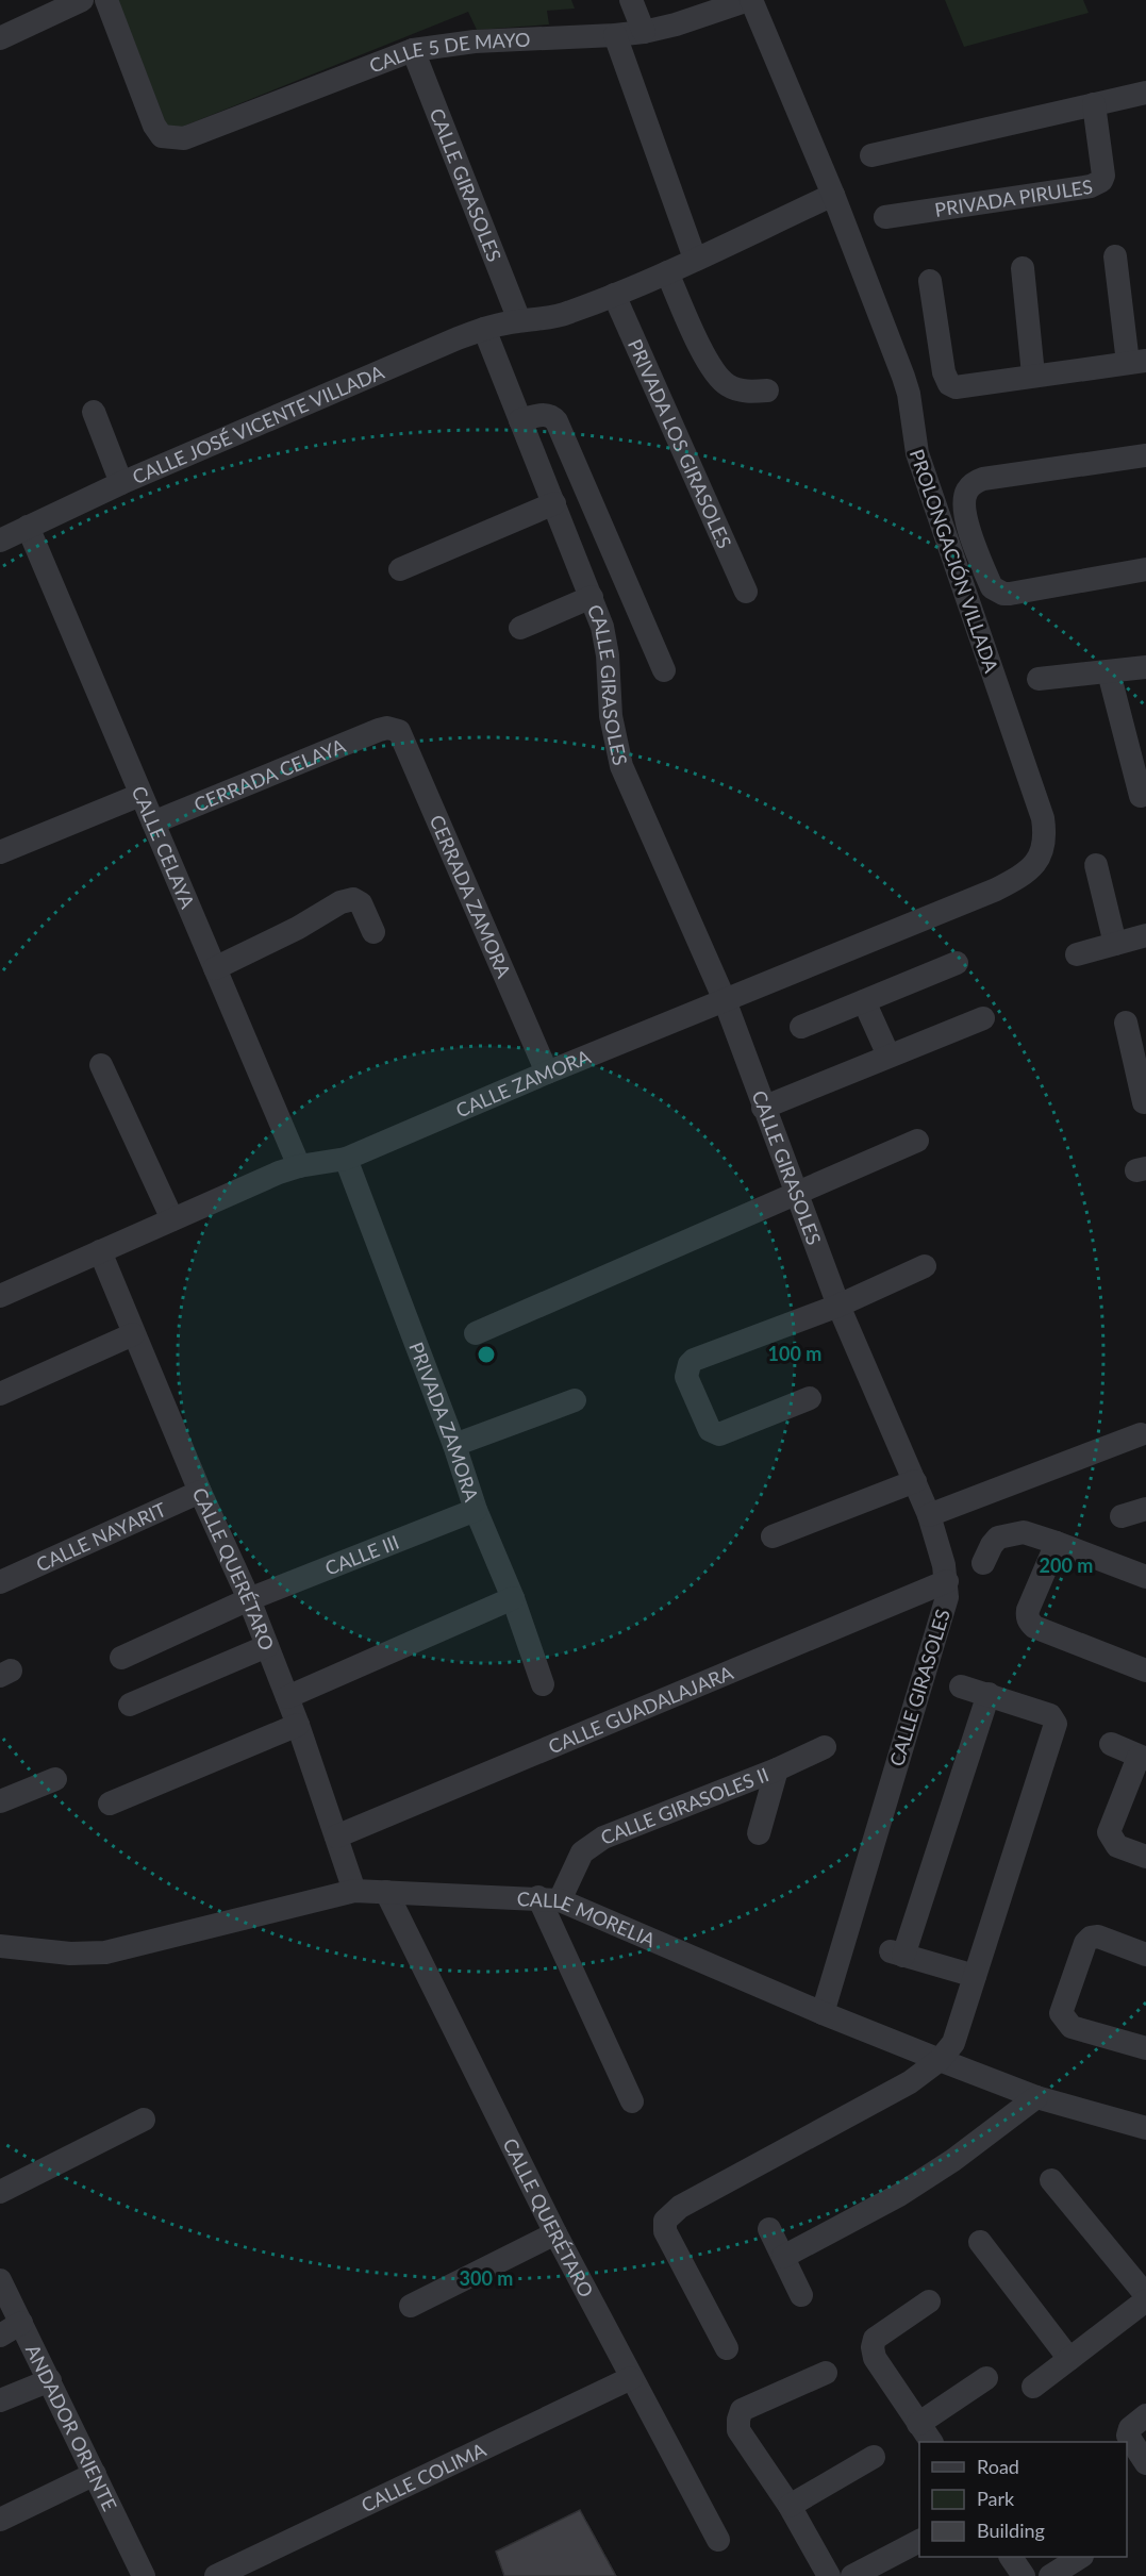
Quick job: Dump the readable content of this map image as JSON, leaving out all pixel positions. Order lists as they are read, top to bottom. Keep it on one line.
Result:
{"streets":{"street":["CALLE 5 DE MAYO","CALLE GIRASOLES","PRIVADA PIRULES","CALLE JOSÉ VICENTE VILLADA","PRIVADA LOS GIRASOLES","PROLONGACIÓN VILLADA","CERRADA CELAYA","CALLE CELAYA","CERRADA ZAMORA","CALLE ZAMORA","PRIVADA ZAMORA","CALLE NAYARIT","CALLE III","CALLE QUERÉTARO","CALLE GUADALAJARA","CALLE GIRASOLES II","CALLE MORELIA","ANDADOR ORIENTE","CALLE COLIMA"]},"crossings":[["CALLE 5 DE MAYO","CALLE GIRASOLES"],["CALLE 5 DE MAYO","PROLONGACIÓN VILLADA"],["CALLE GIRASOLES","CALLE JOSÉ VICENTE VILLADA"],["CALLE GIRASOLES","CALLE ZAMORA"],["CALLE GIRASOLES","CALLE GUADALAJARA"],["CALLE GIRASOLES","CALLE MORELIA"],["CALLE JOSÉ VICENTE VILLADA","CALLE CELAYA"],["PROLONGACIÓN VILLADA","CALLE ZAMORA"],["CERRADA CELAYA","CALLE CELAYA"],["CERRADA CELAYA","CERRADA ZAMORA"],["CALLE CELAYA","CALLE ZAMORA"],["CERRADA ZAMORA","CALLE ZAMORA"],["CALLE ZAMORA","PRIVADA ZAMORA"],["CALLE ZAMORA","CALLE QUERÉTARO"],["PRIVADA ZAMORA","CALLE III"],["CALLE NAYARIT","CALLE QUERÉTARO"],["CALLE III","CALLE QUERÉTARO"],["CALLE QUERÉTARO","CALLE GUADALAJARA"],["CALLE QUERÉTARO","CALLE MORELIA"],["CALLE QUERÉTARO","CALLE COLIMA"],["CALLE GIRASOLES II","CALLE MORELIA"]],"legend":["Road","Park","Building"],"rings":["100 m","200 m","300 m"]}
